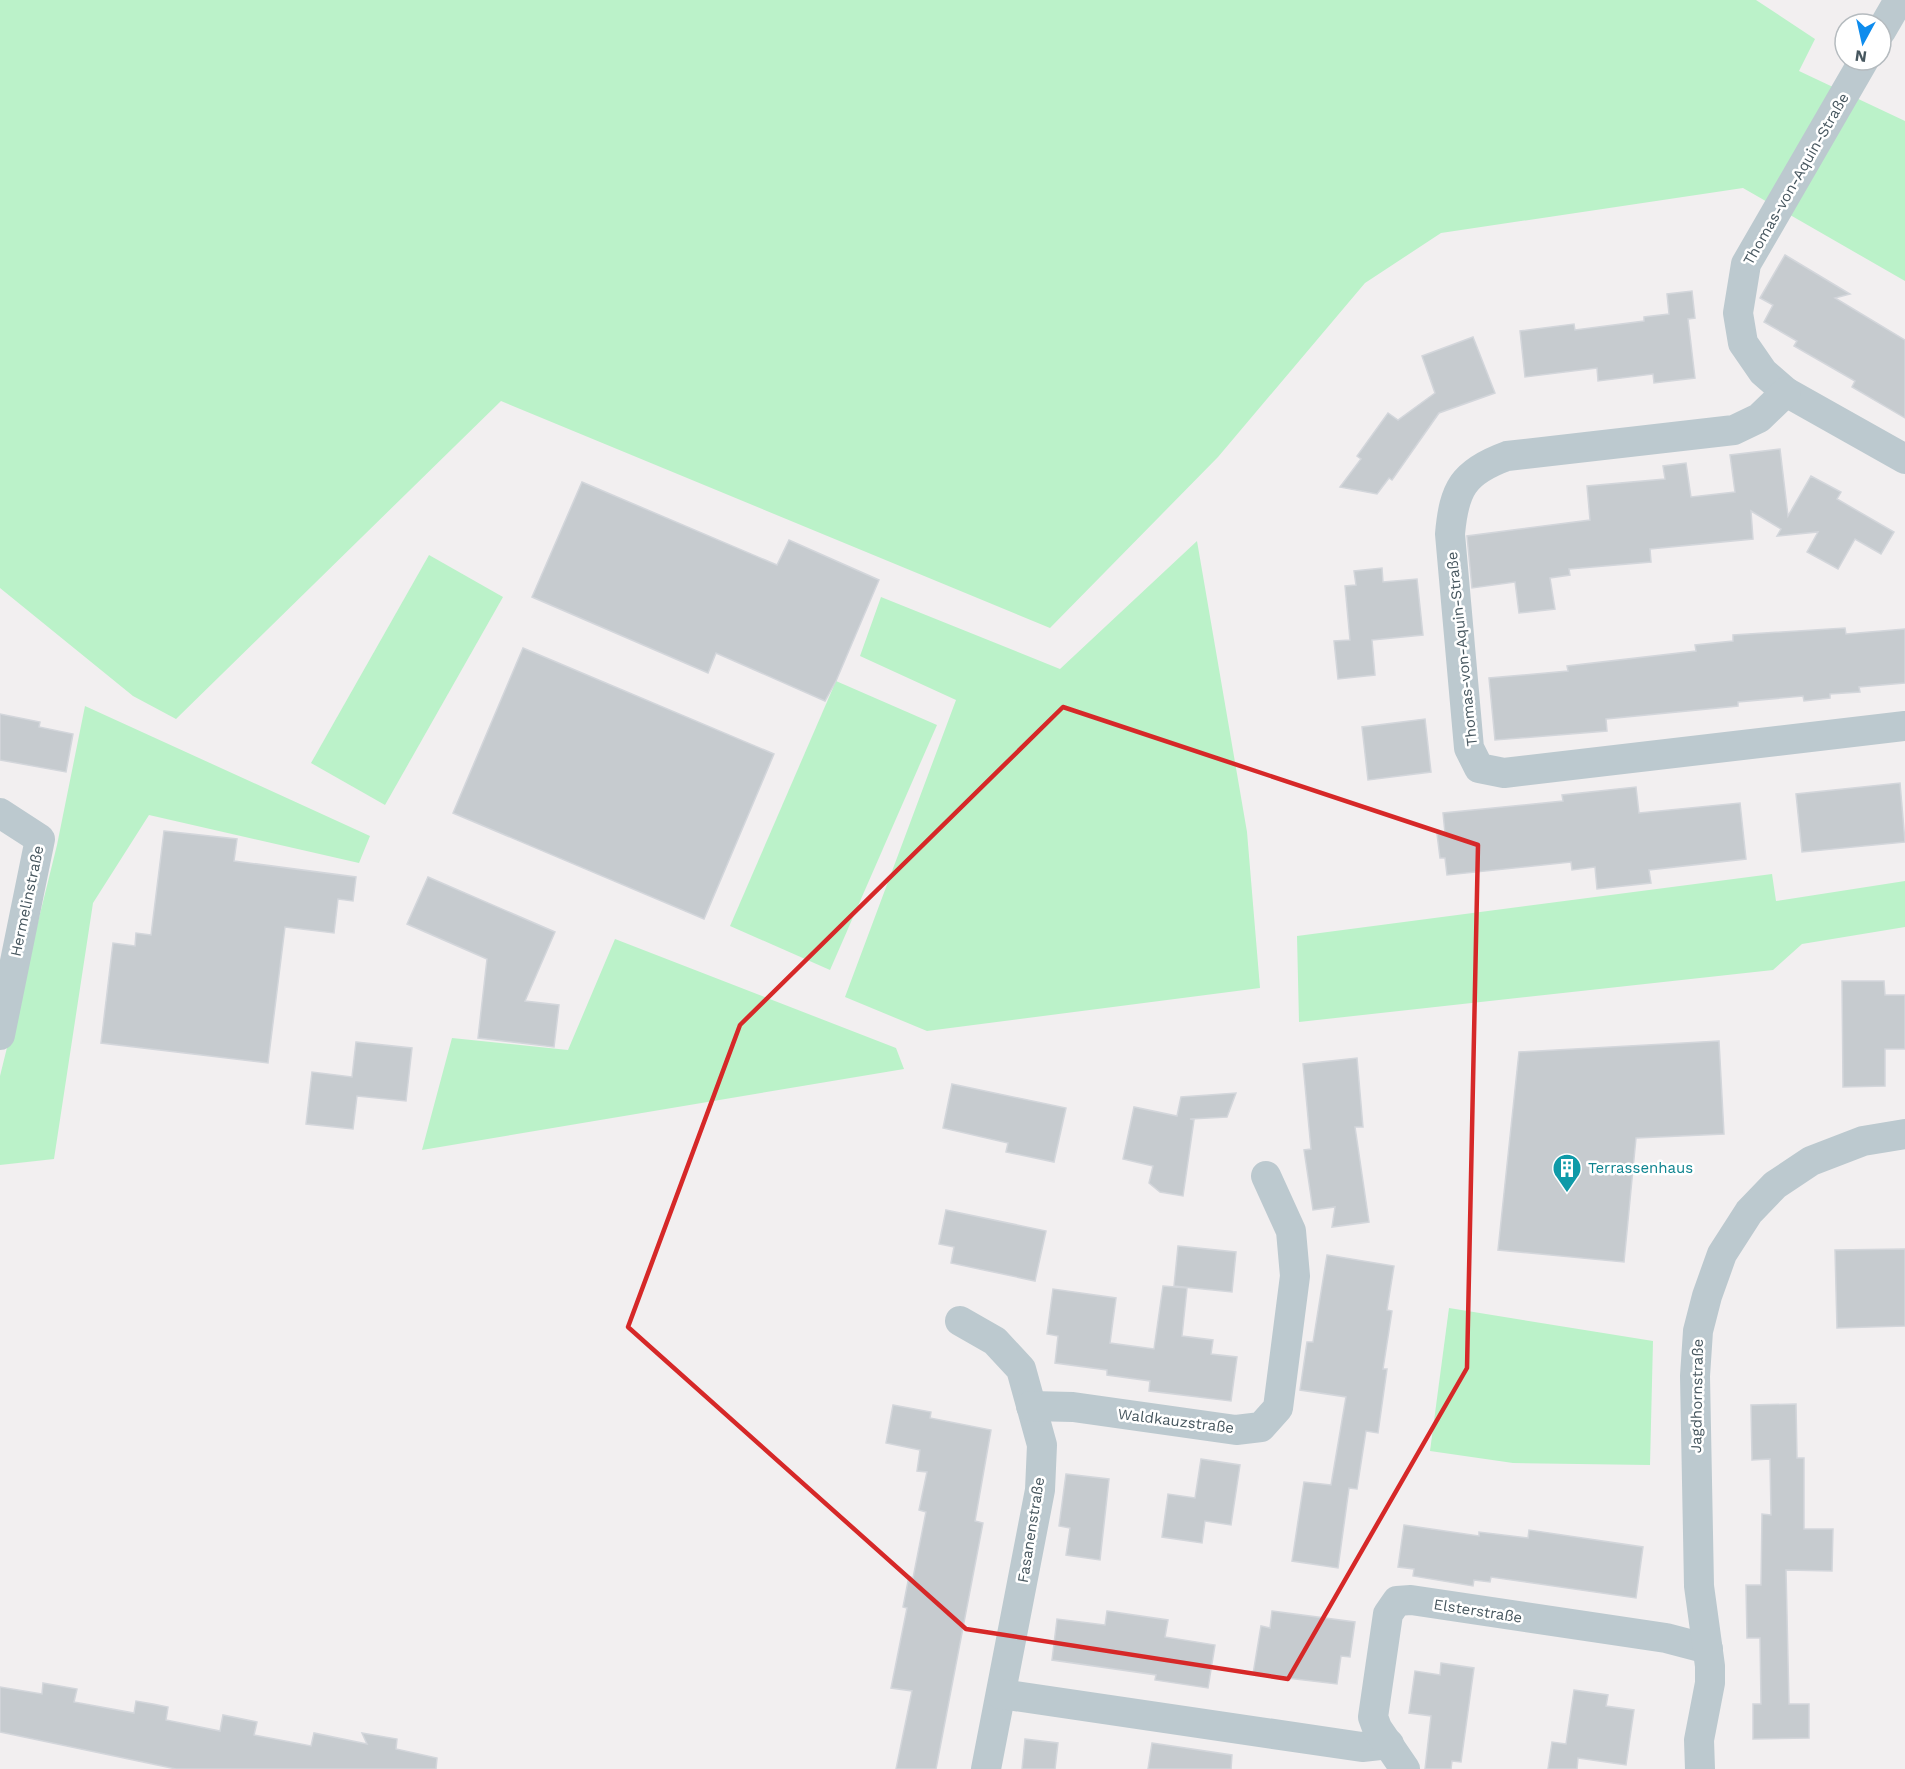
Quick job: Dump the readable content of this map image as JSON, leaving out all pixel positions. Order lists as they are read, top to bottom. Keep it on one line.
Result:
{"streets":{"street":["Thomas-von-Aquin-Straße","Hermelinstraße","Jagdhornstraße","Waldkauzstraße","Fasanenstraße","Elsterstraße"]},"crossings":[["Jagdhornstraße","Elsterstraße"],["Waldkauzstraße","Fasanenstraße"]],"places":{"building":["Terrassenhaus"]},"north":"bottom"}
